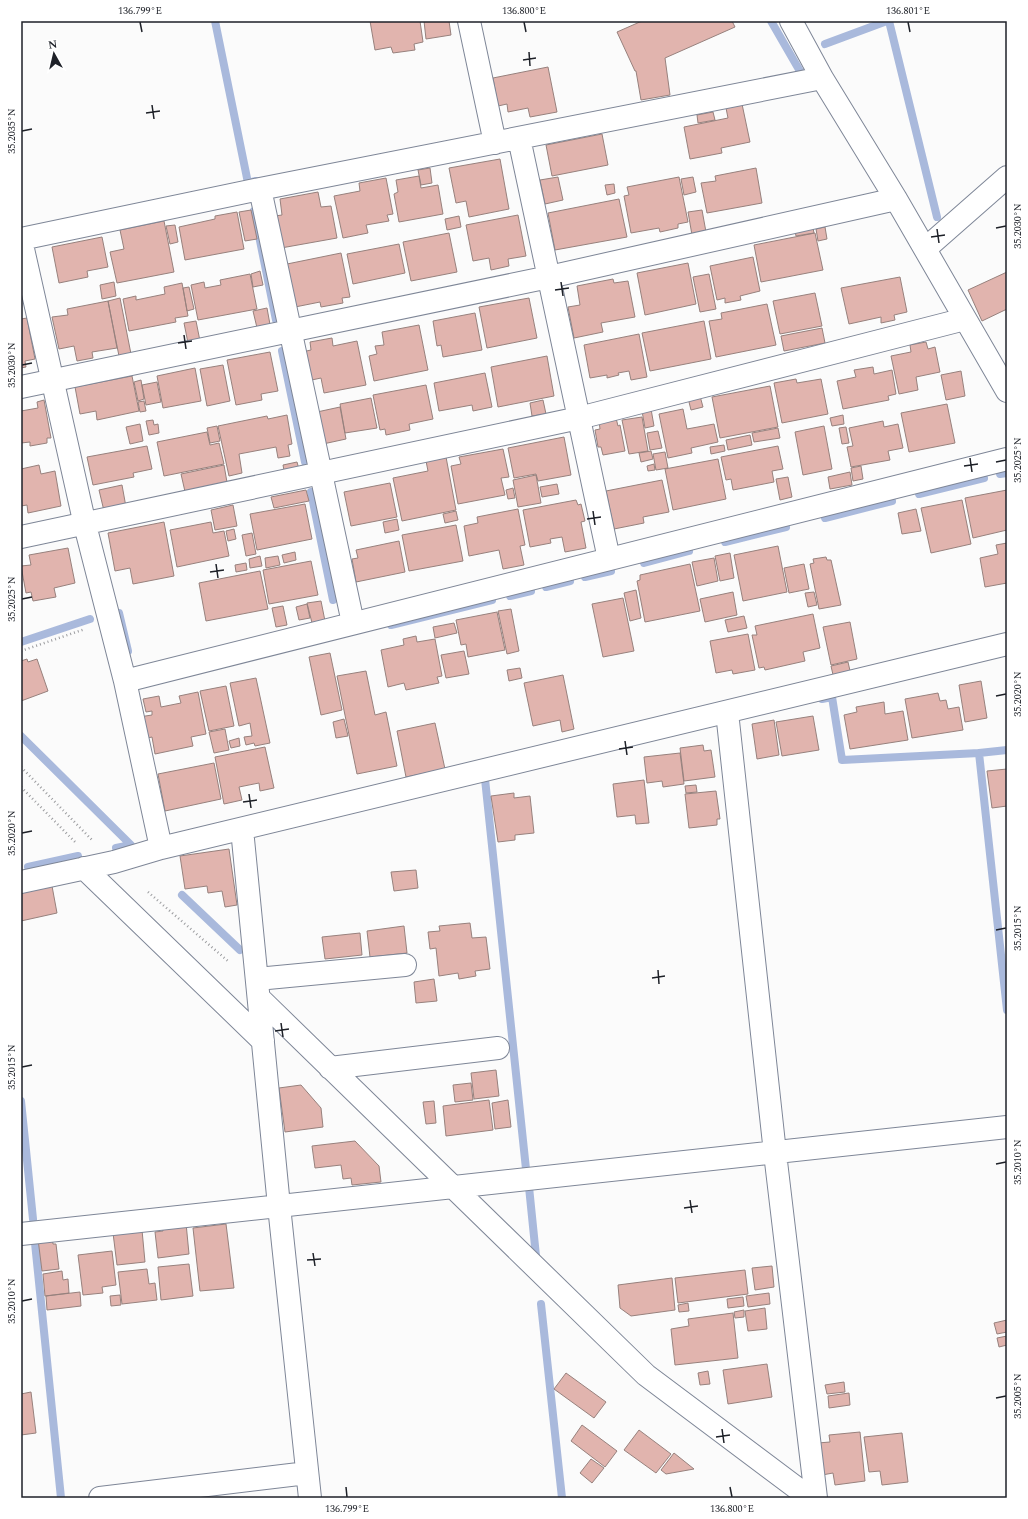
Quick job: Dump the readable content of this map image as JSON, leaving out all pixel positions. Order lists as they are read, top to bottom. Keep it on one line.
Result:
{"north":"top","coordinates":["136.799°E","136.800°E","136.801°E","35.2035°N","35.2030°N","35.2025°N","35.2020°N","35.2015°N","35.2010°N","35.2005°N"]}
